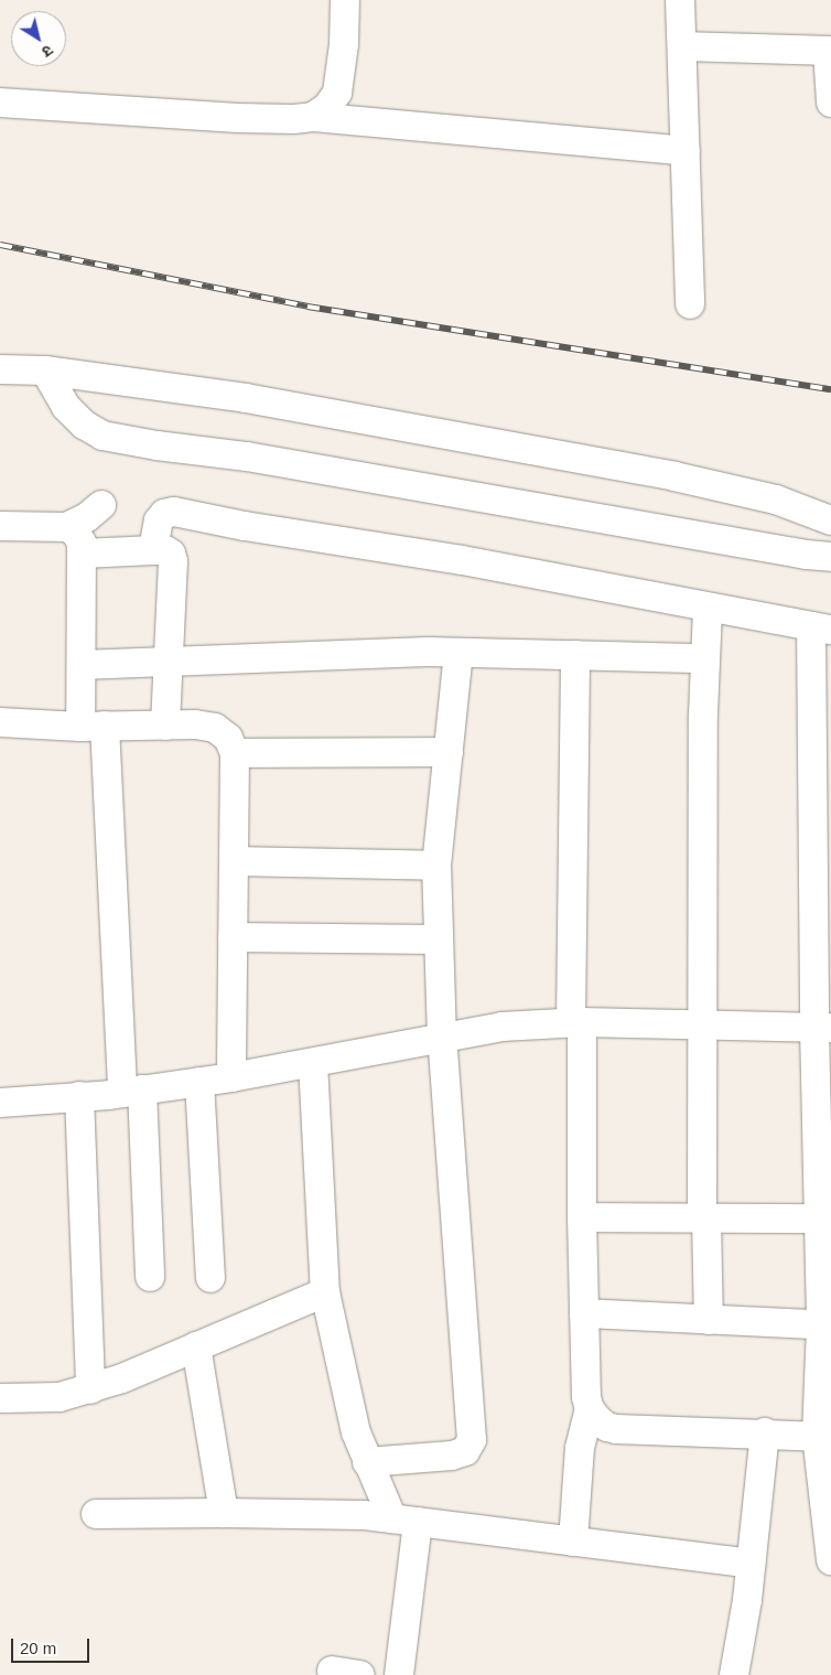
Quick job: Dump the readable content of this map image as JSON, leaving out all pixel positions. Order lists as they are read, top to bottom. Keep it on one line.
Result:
{"scale_bar":"20 m","north":"bottom right"}
